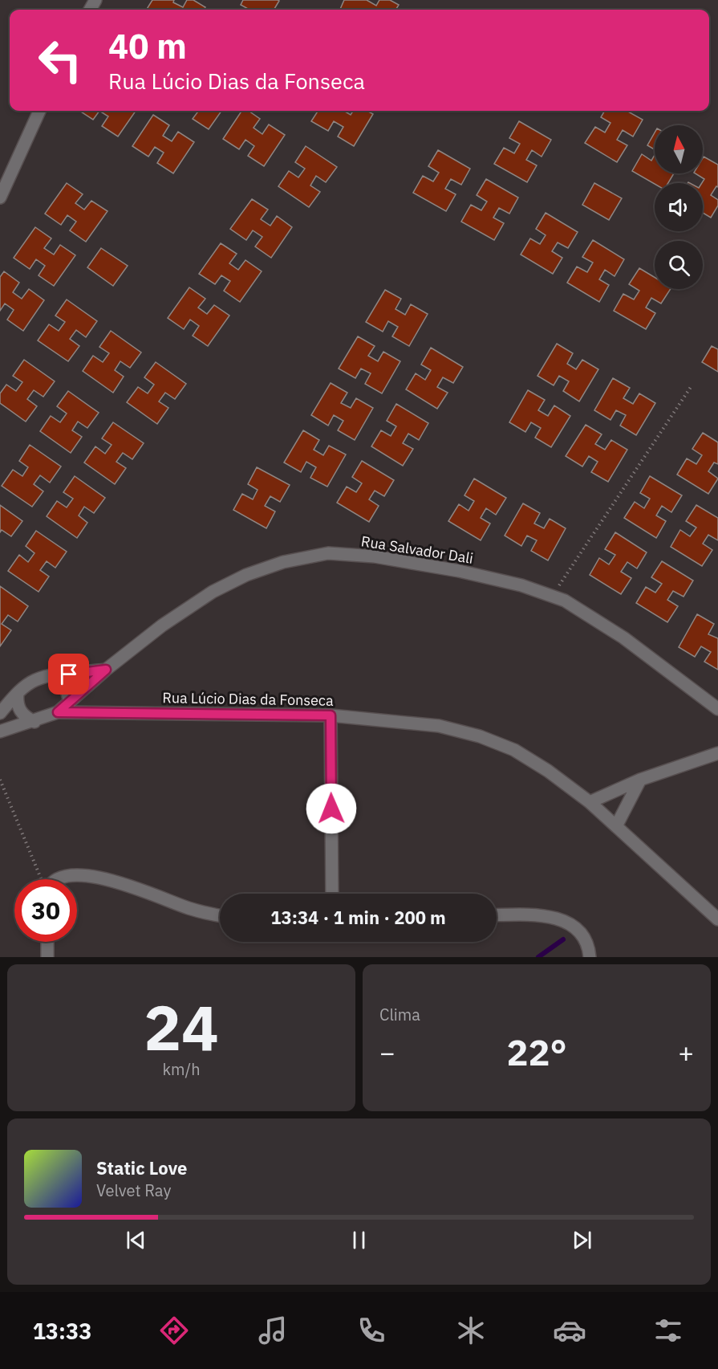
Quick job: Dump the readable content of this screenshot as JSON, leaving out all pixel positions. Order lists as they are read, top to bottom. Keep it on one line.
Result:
{"streets":{"street":["Rua Salvador Dali","Rua Lúcio Dias da Fonseca"]},"crossings":[["Rua Salvador Dali","Rua Lúcio Dias da Fonseca"]],"north":"top","page":{"turn":["40 m","Rua Lúcio Dias da Fonseca"],"limit":"30","trip":"13:34 · 1 min · 200 m","tile":[["24","km/h"],"Clima"],"heat":["−","22°","+"],"song":["Static Love","Velvet Ray"],"tabs":"13:33"}}
